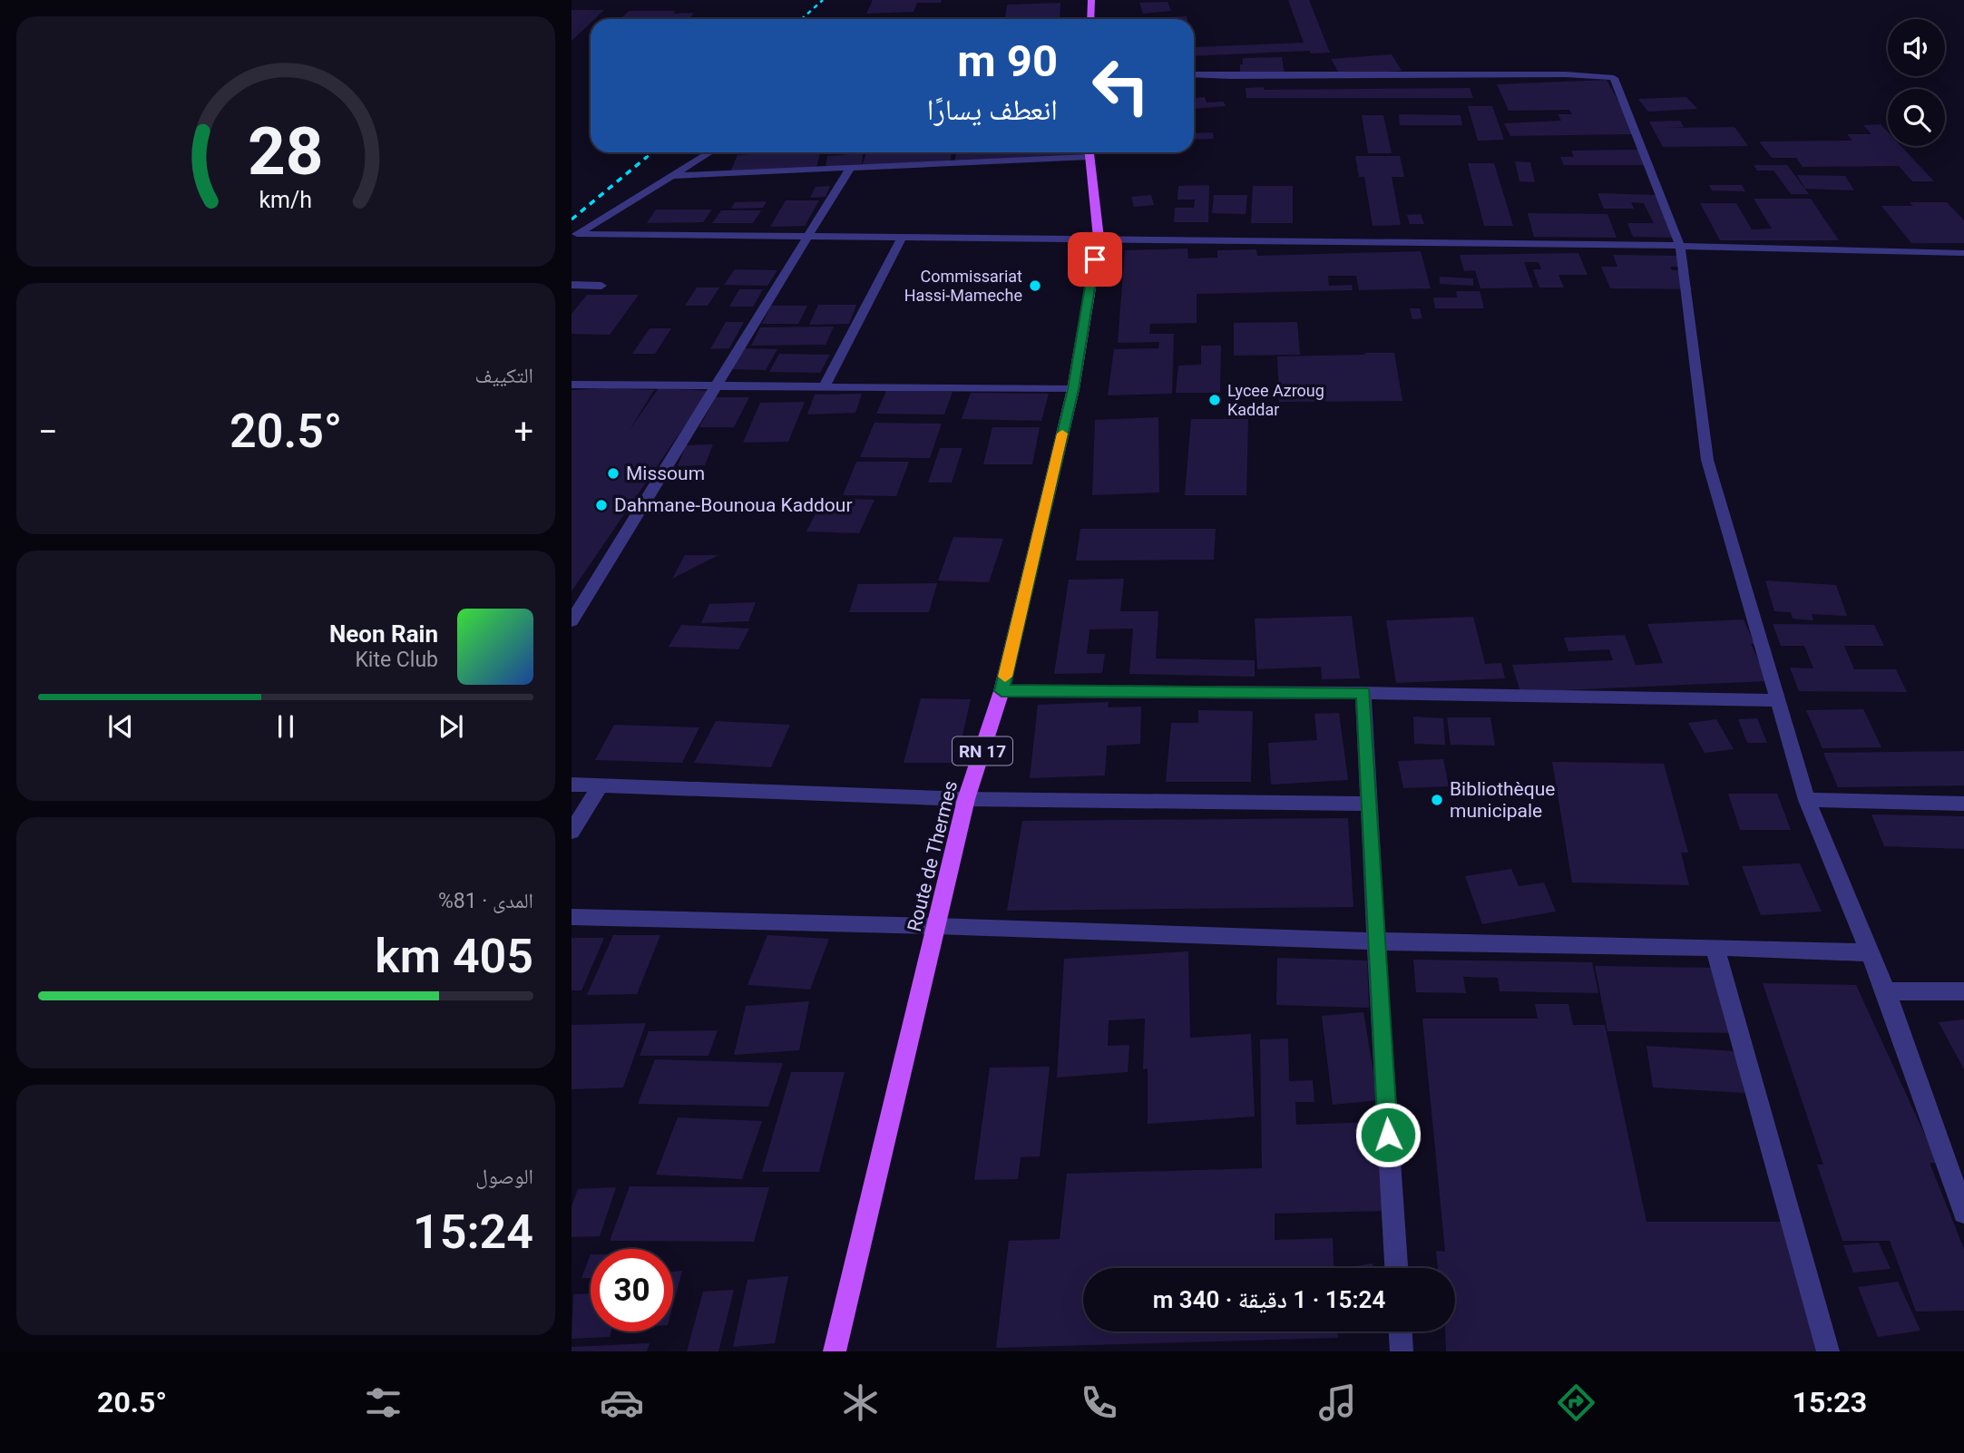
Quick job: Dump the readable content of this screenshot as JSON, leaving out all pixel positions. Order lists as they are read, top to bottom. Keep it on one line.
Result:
{"streets":{"main road":["RN 17","Route de Thermes"]},"places":["Commissariat Hassi-Mameche","Lycee Azroug Kaddar","Missoum","Dahmane-Bounoua Kaddour","Bibliothèque municipale"],"page":{"turn":["90 m","انعطف يسارًا"],"tile":["التكييف",["المدى · 81%","405 km"],["الوصول","15:24"]],"heat":["−","20.5°","+"],"song":["Neon Rain","Kite Club"],"limit":"30","trip":"15:24 · 1 دقيقة · 340 m","tabs":["15:23","20.5°"],"gauge":["28","km/h"]}}
